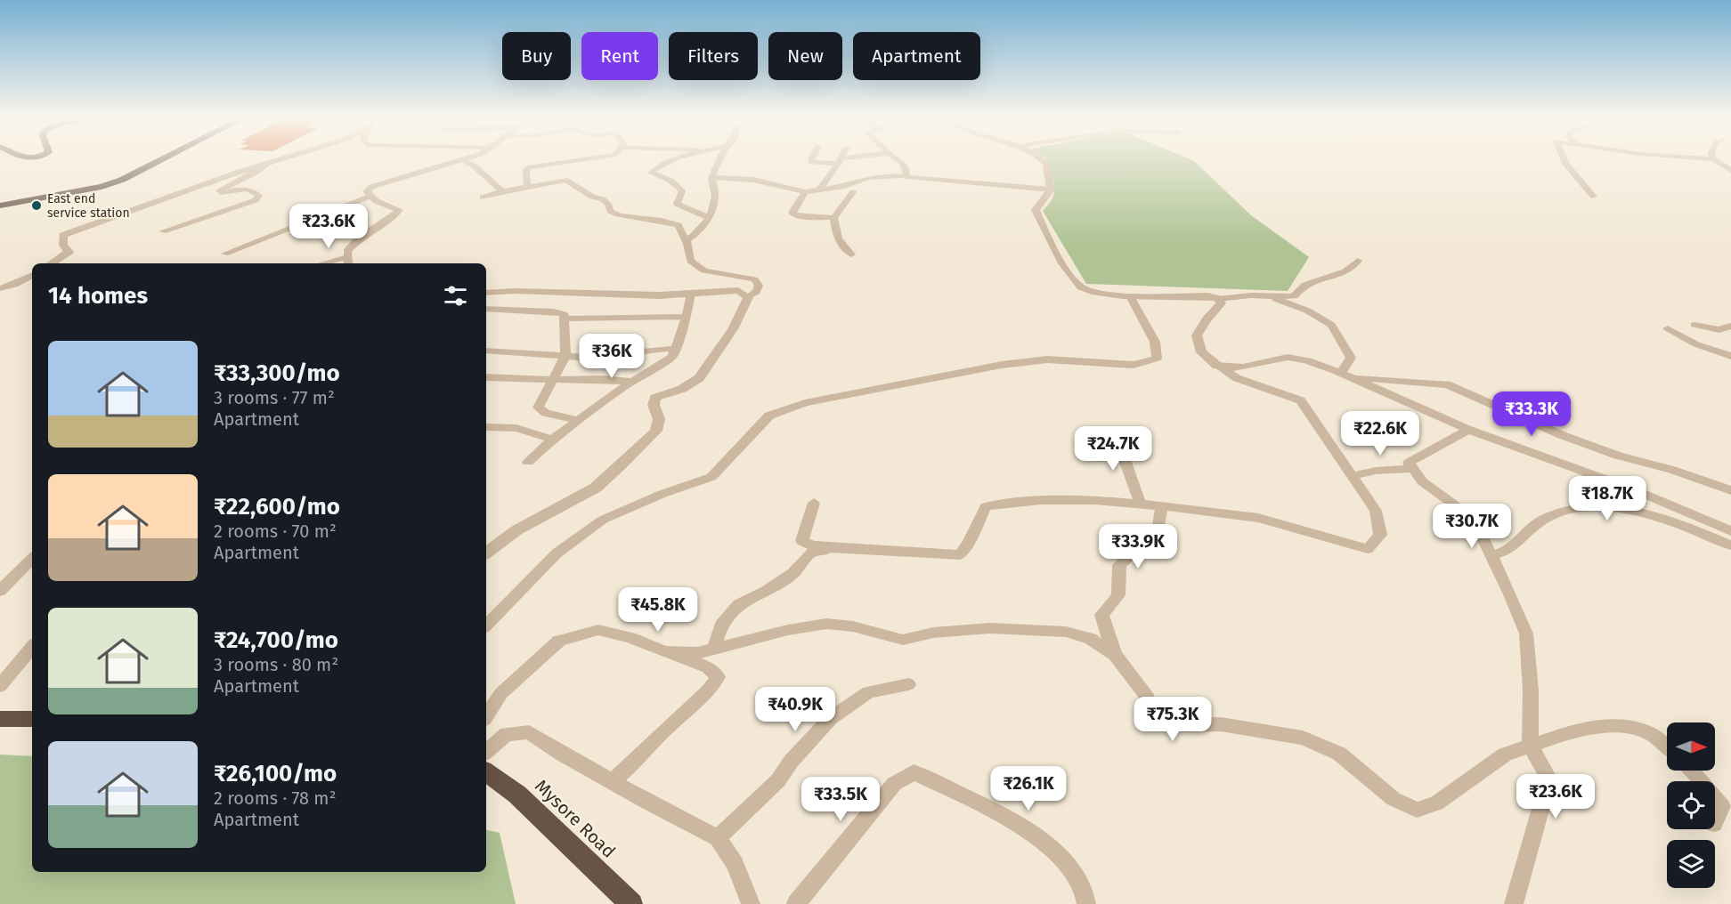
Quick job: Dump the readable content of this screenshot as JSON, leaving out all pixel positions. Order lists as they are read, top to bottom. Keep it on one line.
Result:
{"streets":{"highway":["Mysore Road"]},"places":["East end service station"],"north":"right","page":{"chip":["Buy","Rent","Filters","New","Apartment"],"price":["₹23.6K","₹36K","₹33.3K","₹22.6K","₹24.7K","₹18.7K","₹30.7K","₹33.9K","₹45.8K","₹40.9K","₹75.3K","₹26.1K","₹23.6K","₹33.5K"],"heading":"14 homes","list":[{"name":"₹33,300/mo","note":"3 rooms · 77 m² · Apartment"},{"name":"₹22,600/mo","note":"2 rooms · 70 m² · Apartment"},{"name":"₹24,700/mo","note":"3 rooms · 80 m² · Apartment"},{"name":"₹26,100/mo","note":"2 rooms · 78 m² · Apartment"}]}}
